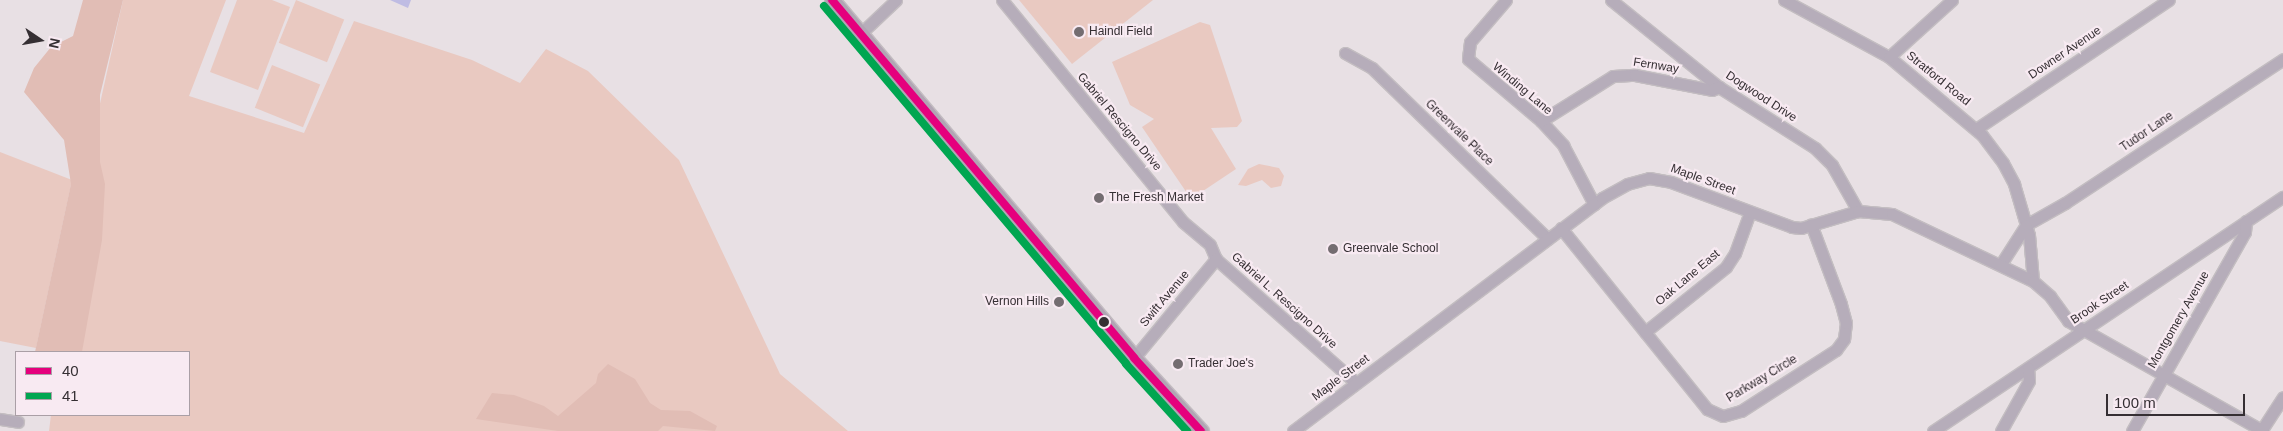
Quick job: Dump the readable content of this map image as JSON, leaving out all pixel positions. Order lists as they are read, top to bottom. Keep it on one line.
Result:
{"streets":{"street":["Downer Avenue","Fernway","Stratford Road","Winding Lane","Dogwood Drive","Gabriel Rescigno Drive","Tudor Lane","Greenvale Place","Maple Street","Oak Lane East","Swift Avenue","Gabriel L. Rescigno Drive","Brook Street","Montgomery Avenue","Parkway Circle"]},"crossings":[["Downer Avenue","Stratford Road"],["Fernway","Winding Lane"],["Fernway","Dogwood Drive"],["Stratford Road","Tudor Lane"],["Stratford Road","Maple Street"],["Winding Lane","Maple Street"],["Dogwood Drive","Maple Street"],["Gabriel Rescigno Drive","Swift Avenue"],["Gabriel Rescigno Drive","Gabriel L. Rescigno Drive"],["Greenvale Place","Maple Street"],["Maple Street","Oak Lane East"],["Maple Street","Gabriel L. Rescigno Drive"],["Maple Street","Brook Street"],["Maple Street","Montgomery Avenue"],["Maple Street","Parkway Circle"],["Oak Lane East","Parkway Circle"],["Swift Avenue","Gabriel L. Rescigno Drive"],["Brook Street","Montgomery Avenue"]],"places":["Haindl Field","The Fresh Market","Greenvale School","Vernon Hills","Trader Joe's"],"lines":["transit line 40","transit line 41"],"legend":["40","41"],"scale_bar":"100 m","north":"right"}
